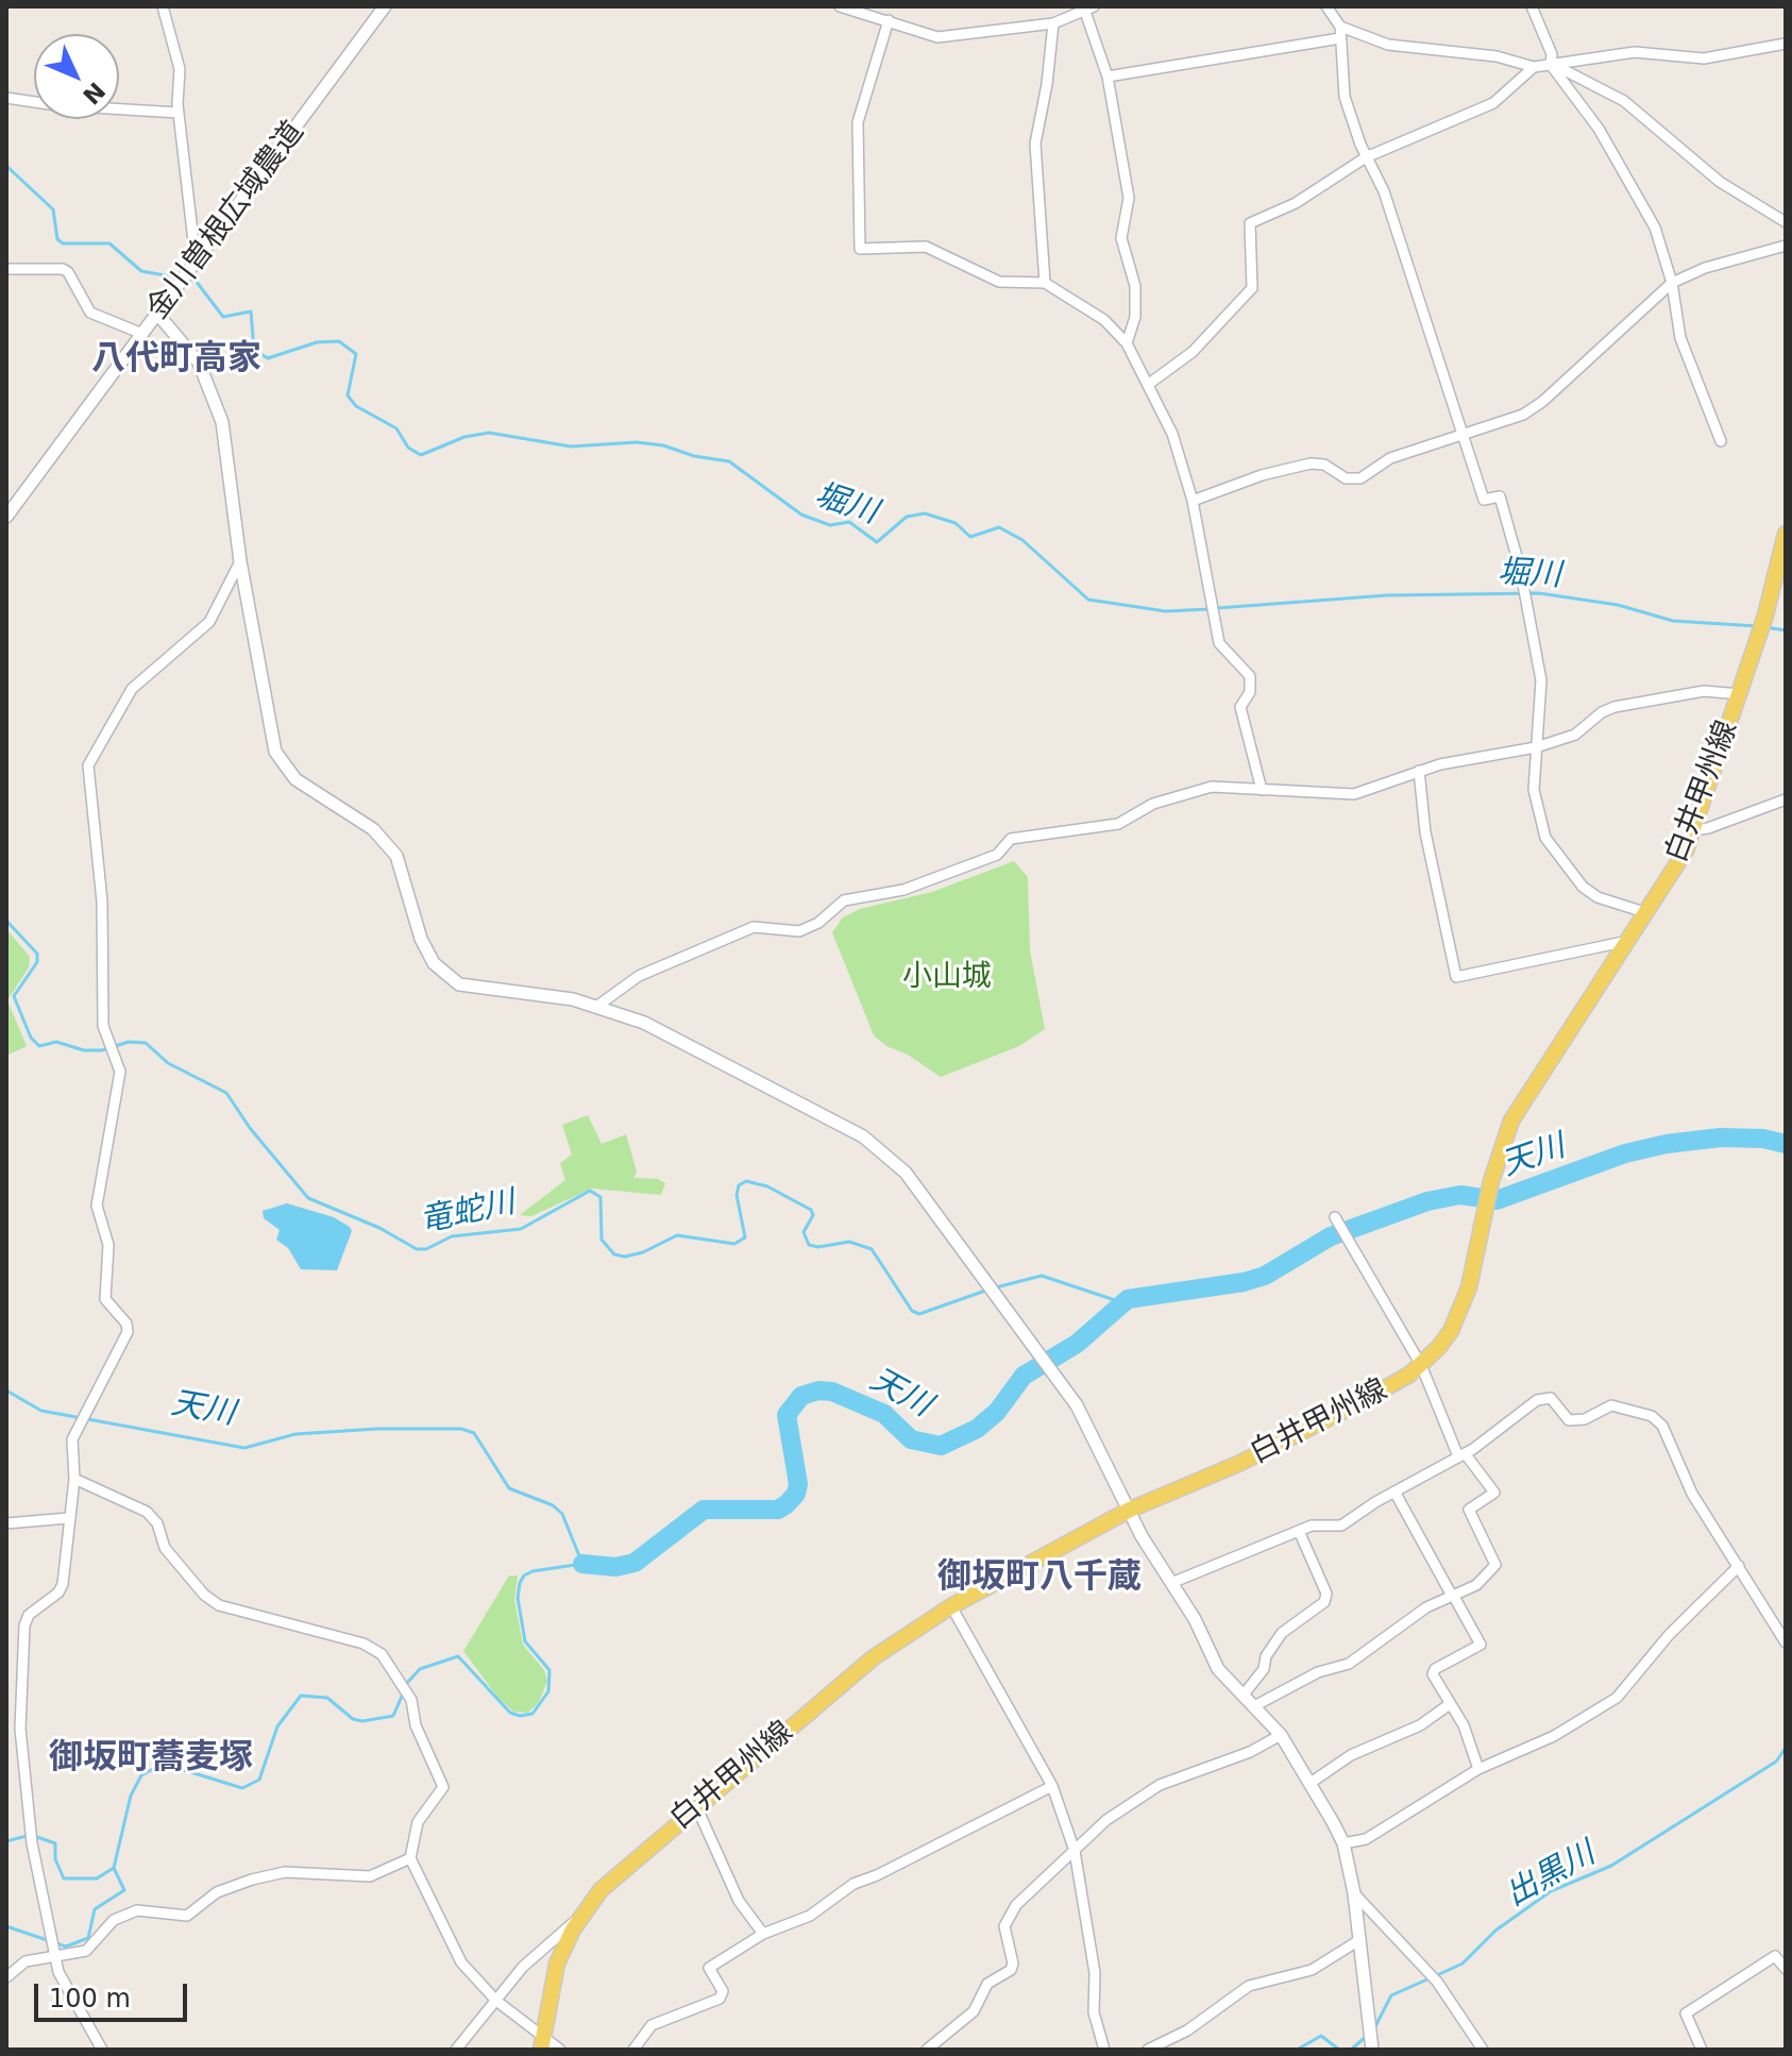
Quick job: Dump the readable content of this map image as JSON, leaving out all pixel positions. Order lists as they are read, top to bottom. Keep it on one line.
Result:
{"streets":{"main road":["白井甲州線"],"street":["金川曽根広域農道"]},"districts":["八代町高家","御坂町八千蔵","御坂町蕎麦塚"],"water":["堀川","天川","竜蛇川","出黒川"],"parks":["小山城"],"scale_bar":"100 m","north":"bottom right"}
